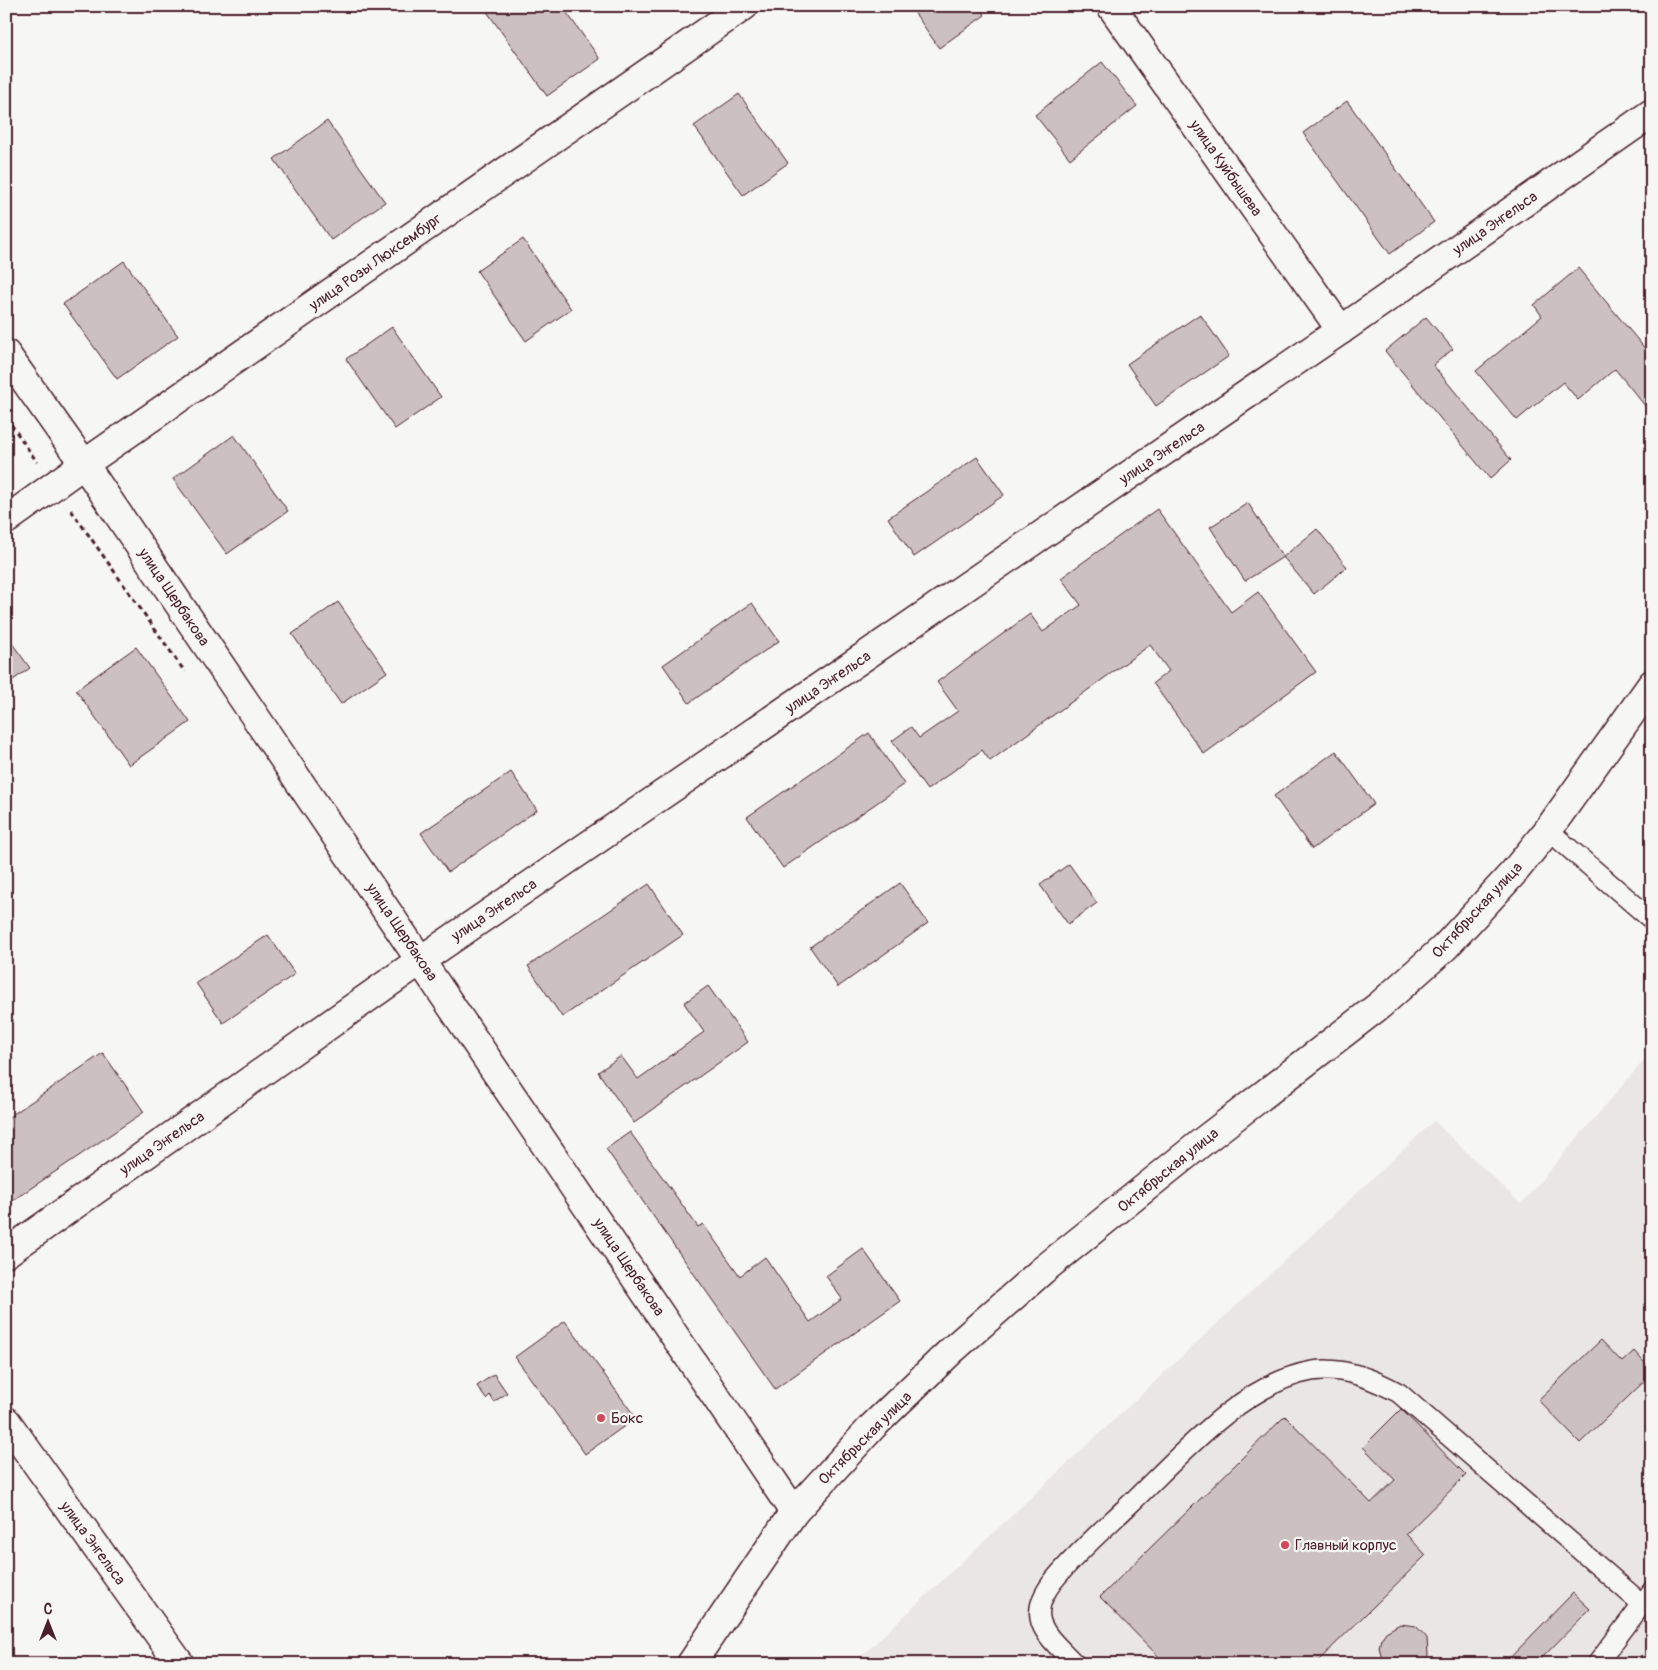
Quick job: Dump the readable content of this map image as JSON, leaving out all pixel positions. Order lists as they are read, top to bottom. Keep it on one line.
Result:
{"streets":{"street":["улица Куйбышева","улица Энгельса","улица Розы Люксембург","улица Щербакова","Октябрьская улица"]},"crossings":[["улица Куйбышева","улица Энгельса"],["улица Энгельса","улица Щербакова"],["улица Розы Люксембург","улица Щербакова"],["улица Щербакова","Октябрьская улица"]],"places":["Бокс","Главный корпус"],"north":"top"}
